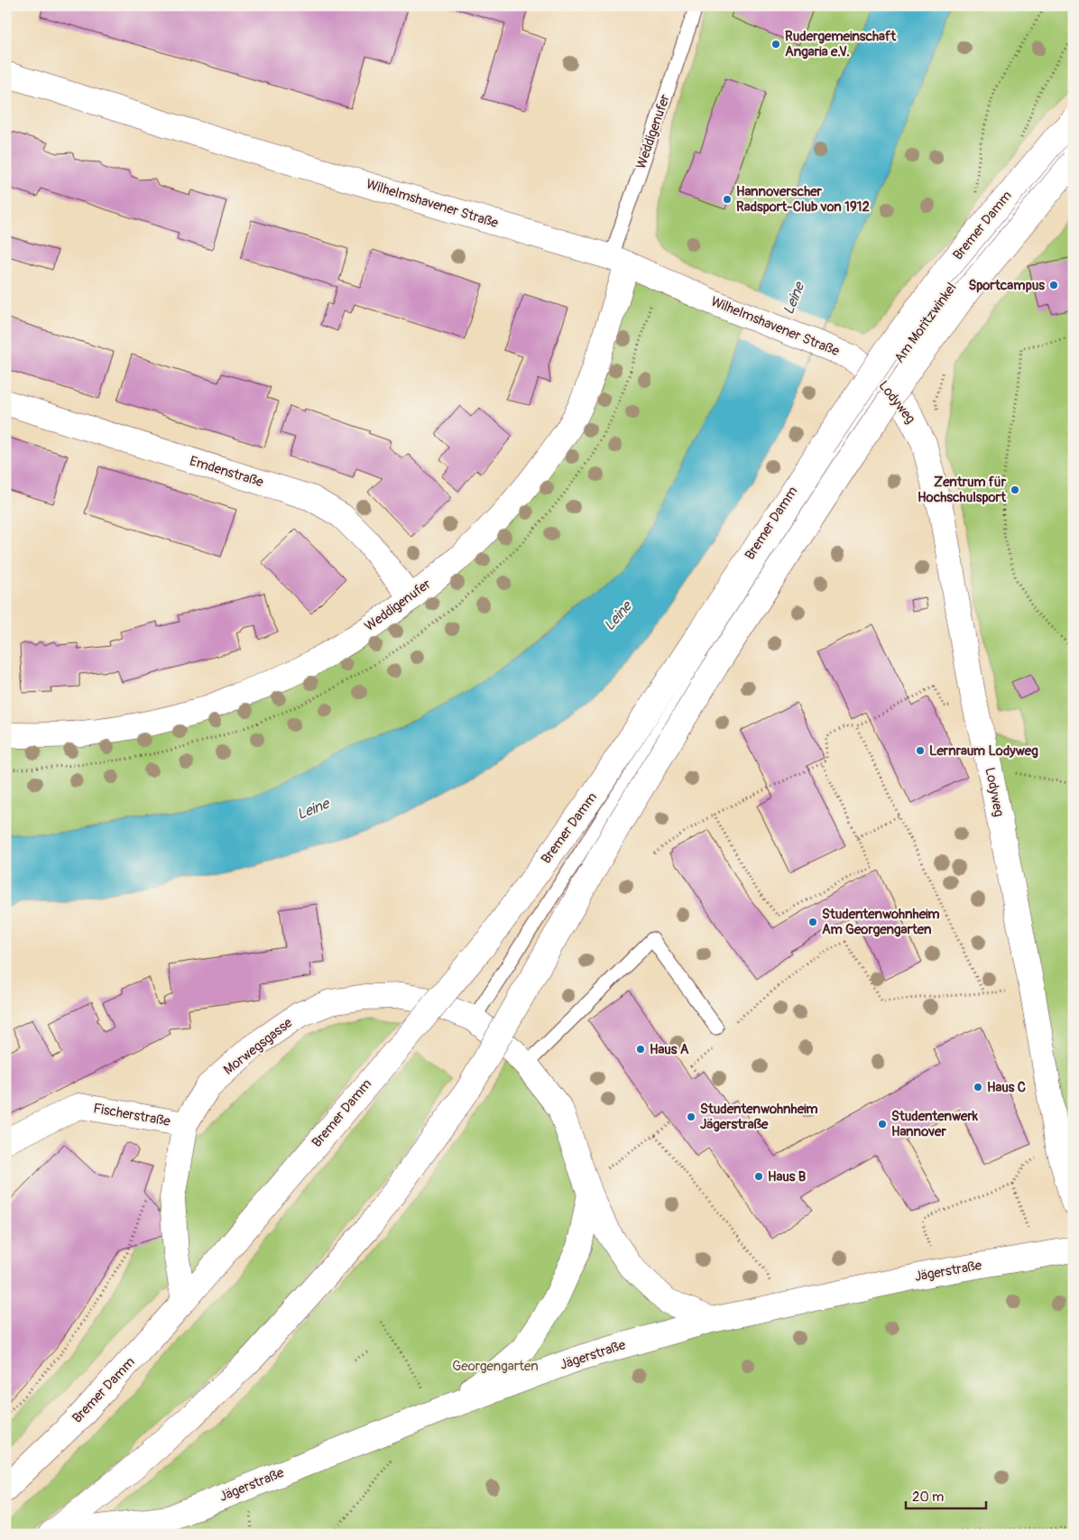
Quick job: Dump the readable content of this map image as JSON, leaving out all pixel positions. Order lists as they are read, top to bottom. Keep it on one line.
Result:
{"streets":{"street":["Weddigenufer","Wilhelmshavener Straße","Bremer Damm","Am Moritzwinkel","Lodyweg","Emdenstraße","Morwegsgasse","Fischerstraße","Jägerstraße"]},"crossings":[["Weddigenufer","Wilhelmshavener Straße"],["Weddigenufer","Emdenstraße"],["Wilhelmshavener Straße","Lodyweg"],["Bremer Damm","Morwegsgasse"],["Am Moritzwinkel","Lodyweg"],["Morwegsgasse","Fischerstraße"],["Morwegsgasse","Jägerstraße"]],"water":["Leine"],"parks":["Georgengarten"],"places":["Rudergemeinschaft Angaria e.V.","Hannoverscher Radsport-Club von 1912","Sportcampus","Zentrum für Hochschulsport","Lernraum Lodyweg","Studentenwohnheim Am Georgengarten","Haus A","Haus C","Studentenwohnheim Jägerstraße","Studentenwerk Hannover","Haus B"],"scale_bar":"20 m"}
